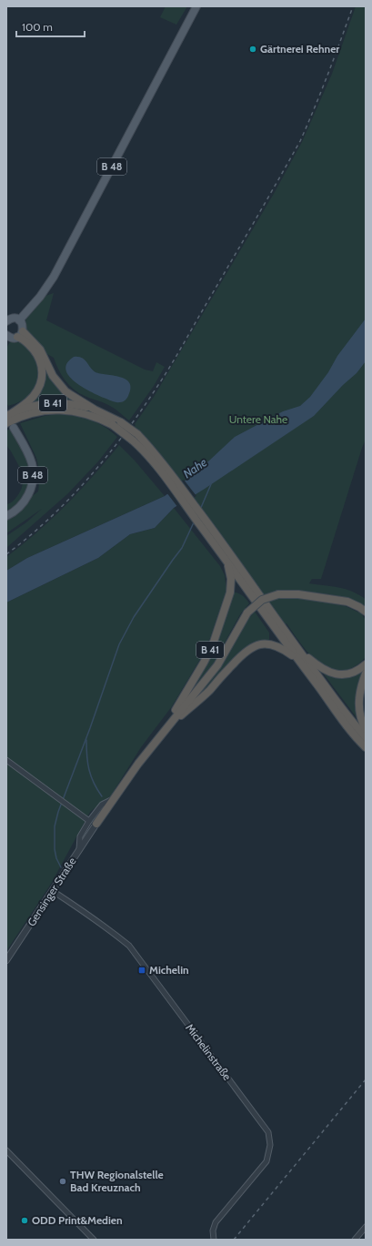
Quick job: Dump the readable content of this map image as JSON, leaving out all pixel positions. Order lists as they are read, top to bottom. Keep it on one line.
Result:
{"streets":{"highway":["B 41"],"main road":["B 48"],"street":["Gensinger Straße","Michelinstraße"]},"crossings":[["Gensinger Straße","Michelinstraße"]],"water":["Nahe"],"parks":["Untere Nahe"],"places":{"other":["Gärtnerei Rehner","THW Regionalstelle Bad Kreuznach","ODD Print&Medien"],"transit":["Michelin"]},"scale_bar":"100 m"}
